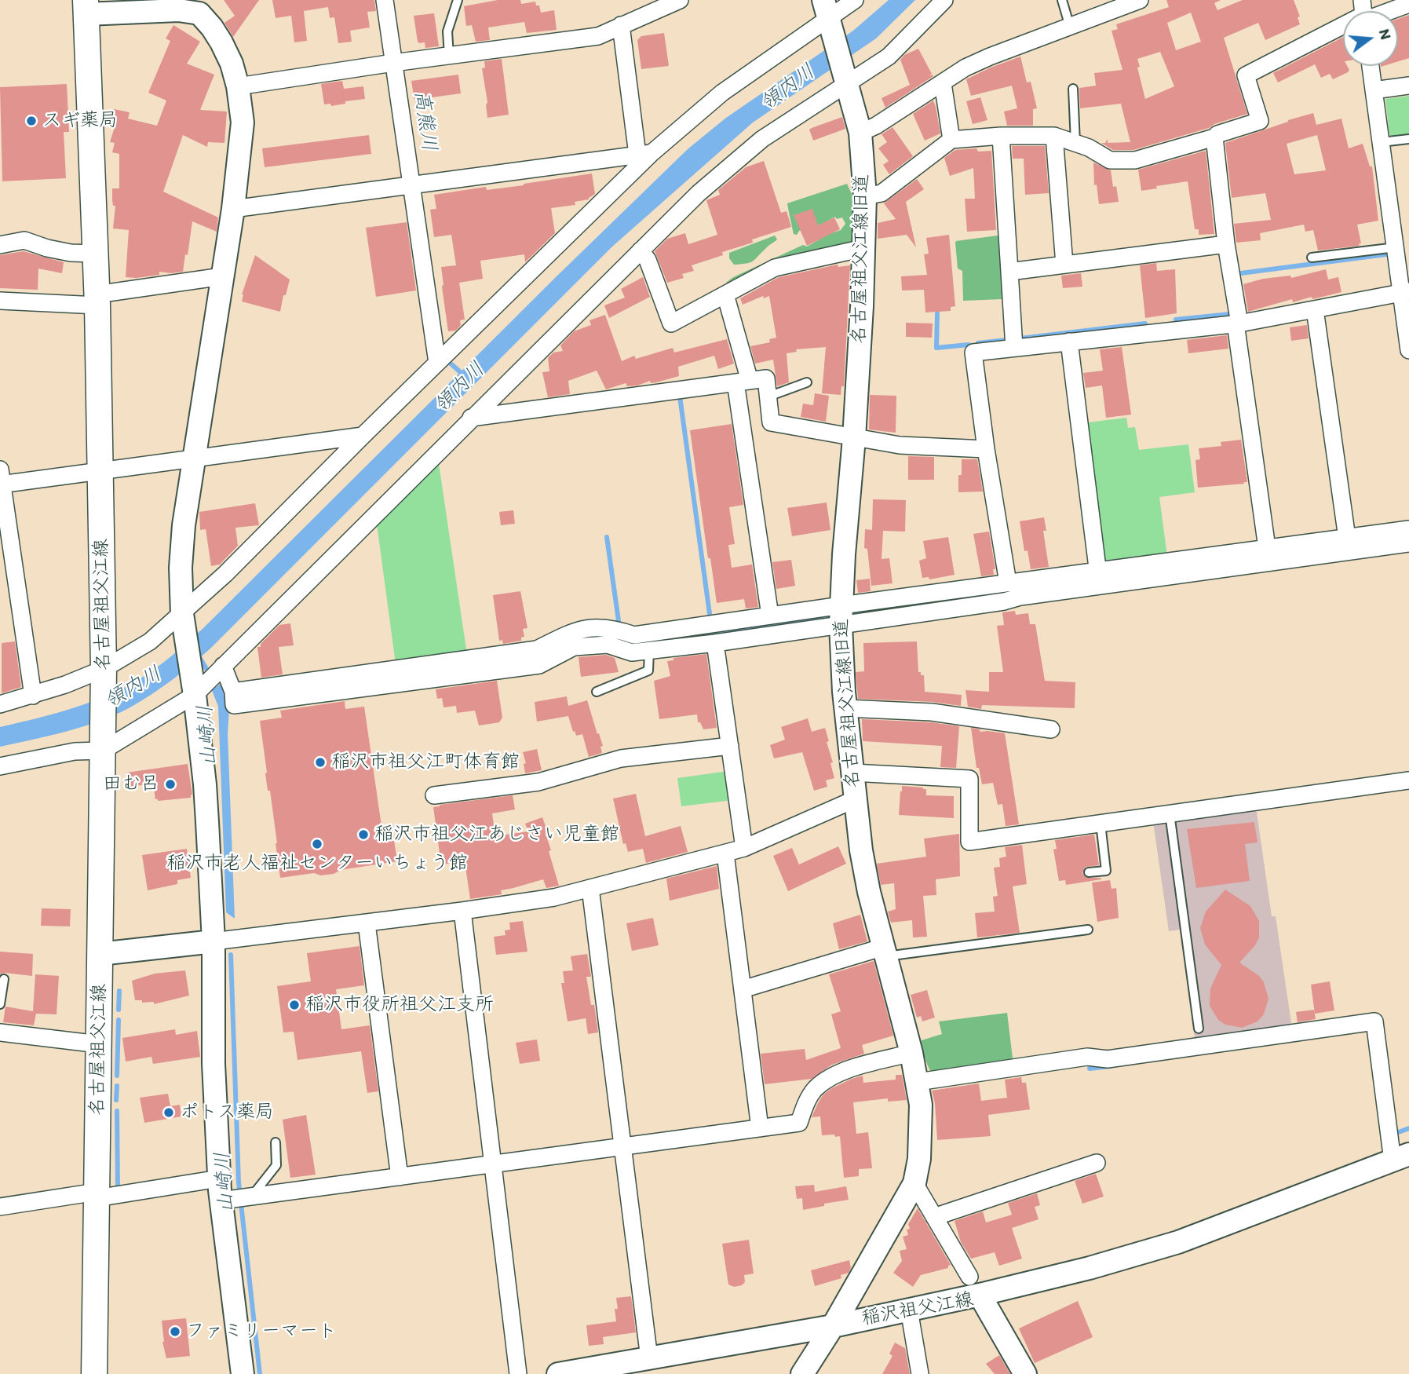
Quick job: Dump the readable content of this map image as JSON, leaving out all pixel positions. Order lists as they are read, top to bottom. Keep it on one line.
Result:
{"streets":{"main road":["名古屋祖父江線"],"street":["名古屋祖父江線旧道","稲沢祖父江線"]},"crossings":[["名古屋祖父江線旧道","稲沢祖父江線"]],"water":["領内川","高熊川","山崎川"],"places":["スギ薬局","稲沢市祖父江町体育館","田む呂","稲沢市祖父江あじさい児童館","稲沢市老人福祉センターいちょう館","稲沢市役所祖父江支所","ポトス薬局","ファミリーマート"],"north":"right"}
